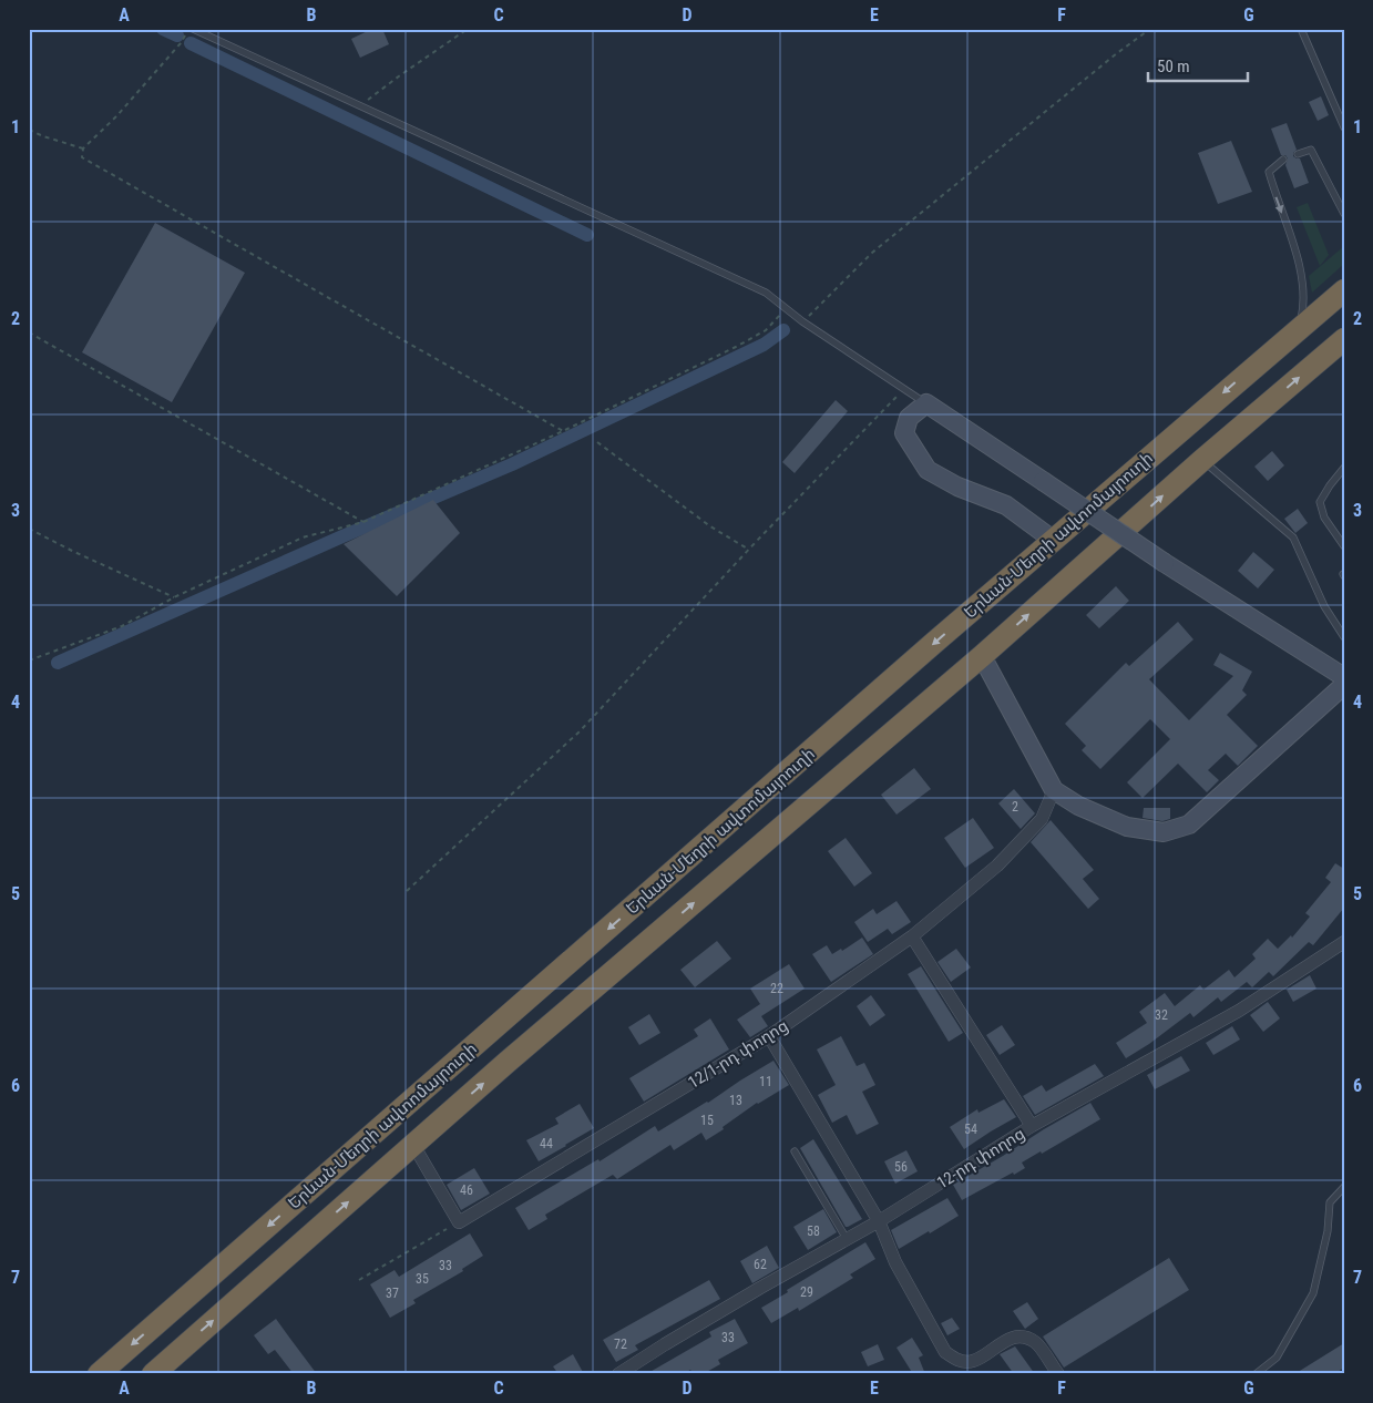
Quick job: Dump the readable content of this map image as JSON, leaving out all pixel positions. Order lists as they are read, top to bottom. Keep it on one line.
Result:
{"streets":{"highway":["Երևան-Մեղրի ավտոմայրուղի"],"street":["12/1-րդ փողոց","12-րդ փողոց"]},"house_numbers":["2","22","32","11","13","15","54","44","56","46","58","62","33","35","29","37","33","72"],"scale_bar":"50 m","grid":{"columns":["A","B","C","D","E","F","G"],"rows":["1","2","3","4","5","6","7"]}}
